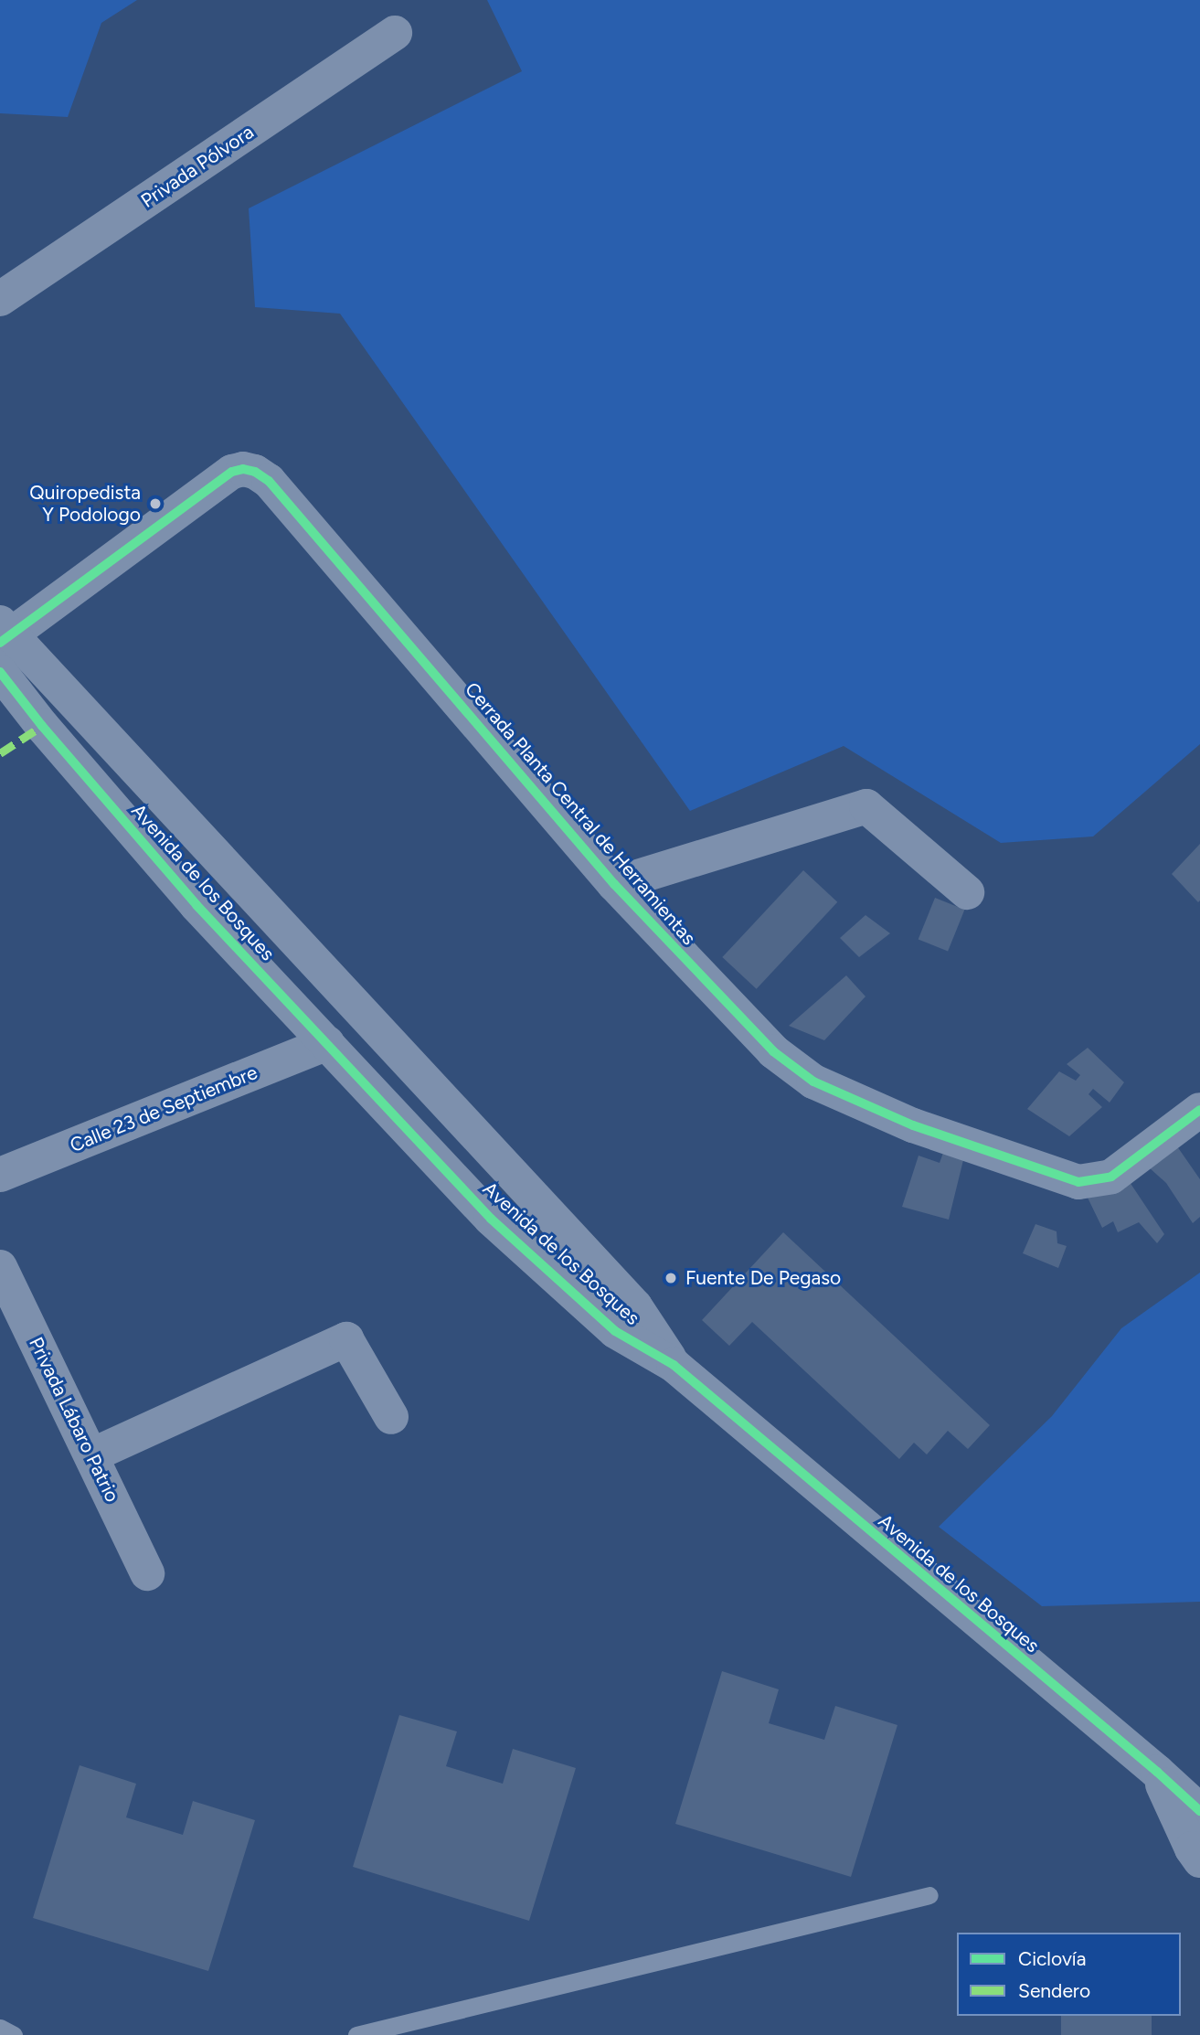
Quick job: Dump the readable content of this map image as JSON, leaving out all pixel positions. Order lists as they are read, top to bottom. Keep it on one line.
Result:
{"streets":{"street":["Privada Pólvora","Cerrada Planta Central de Herramientas","Avenida de los Bosques","Calle 23 de Septiembre","Privada Lábaro Patrio"]},"crossings":[["Cerrada Planta Central de Herramientas","Avenida de los Bosques"],["Avenida de los Bosques","Calle 23 de Septiembre"]],"places":["Quiropedista Y Podologo","Fuente De Pegaso"],"legend":["Ciclovía","Sendero"]}
